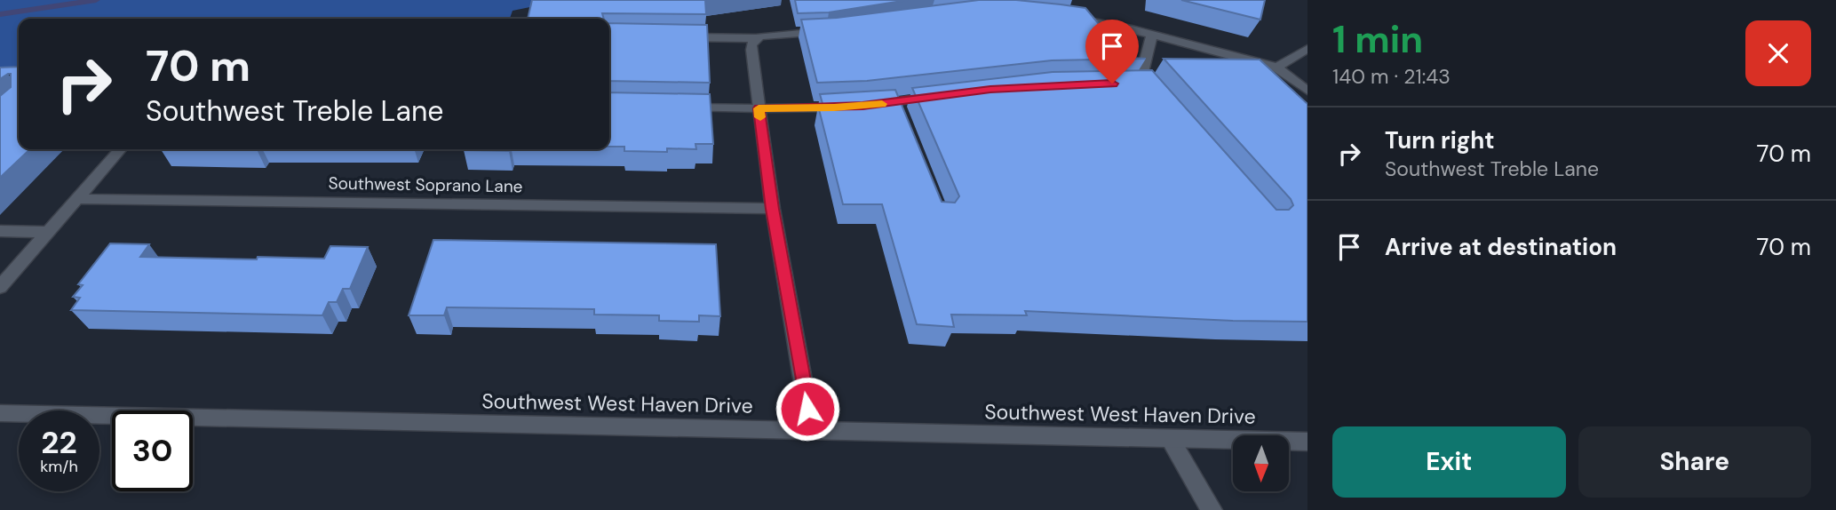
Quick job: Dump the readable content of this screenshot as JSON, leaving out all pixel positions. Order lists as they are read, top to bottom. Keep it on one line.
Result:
{"streets":{"street":["Southwest Soprano Lane","Southwest West Haven Drive"]},"north":"bottom","page":{"heading":["1 min","140 m · 21:43"],"turn":["70 m","Southwest Treble Lane"],"list":[{"name":"Turn right","note":"Southwest Treble Lane","value":"70 m"},{"name":"Arrive at destination","value":"70 m"}],"speed":"22 km/h","limit":"30","buttons":["Exit","Share"]}}
